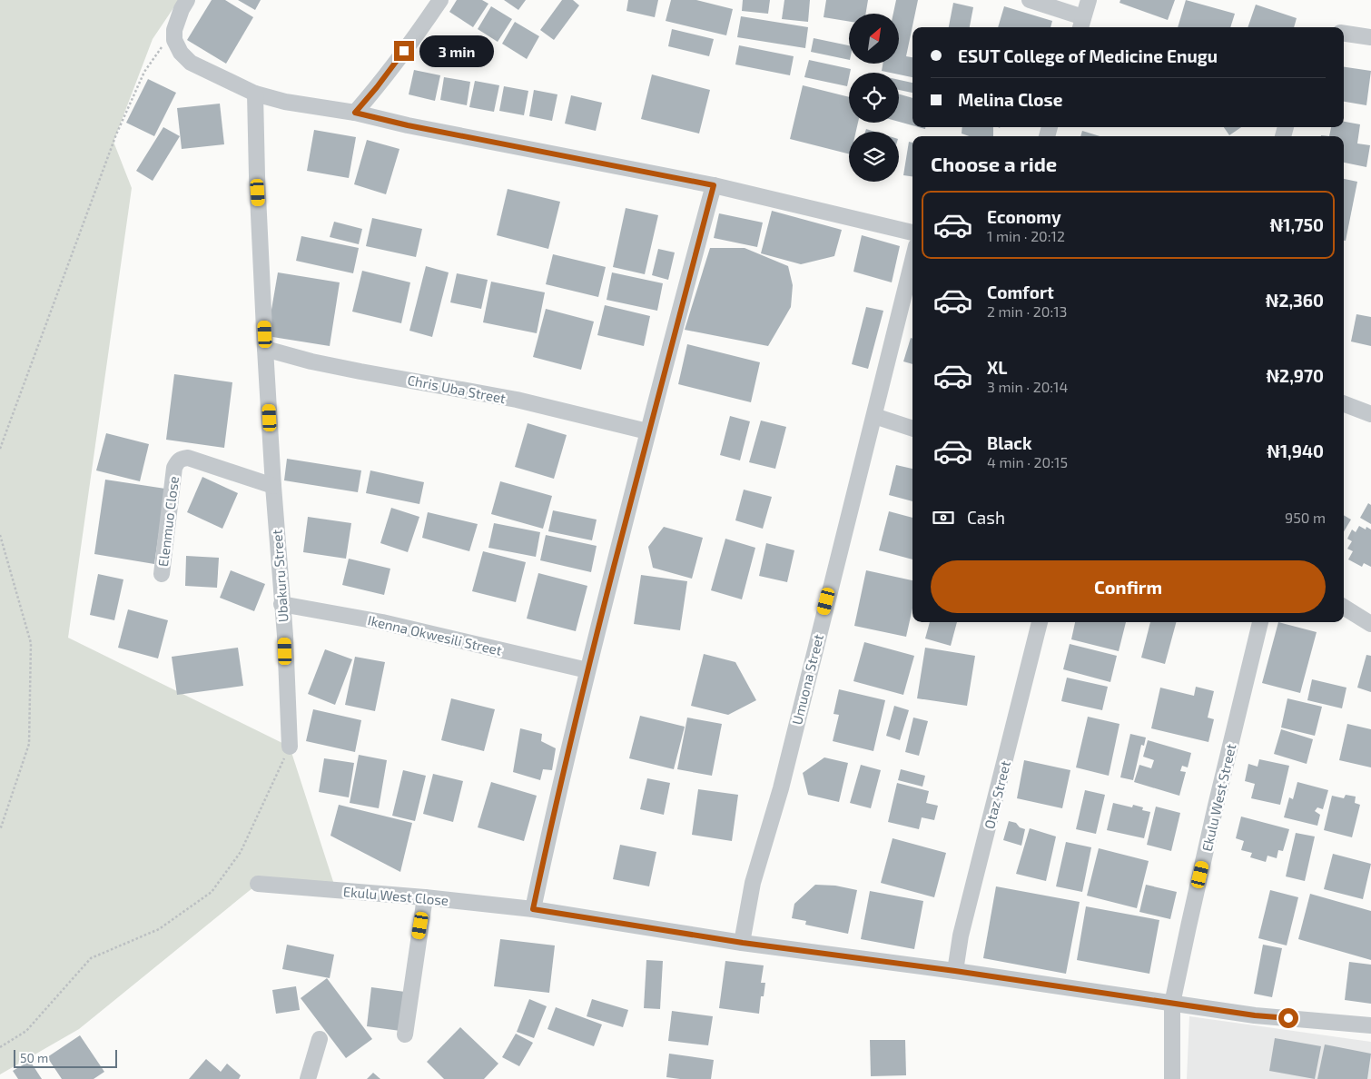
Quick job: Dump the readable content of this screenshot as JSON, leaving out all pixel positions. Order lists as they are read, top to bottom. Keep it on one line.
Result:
{"streets":{"street":["Chris Uba Street","Elenmuo Close","Ubakuru Street","Ikenna Okwesili Street","Umuona Street","Otaz Street","Ekulu West Street","Ekulu West Close"]},"crossings":[["Chris Uba Street","Ubakuru Street"],["Elenmuo Close","Ubakuru Street"],["Ubakuru Street","Ikenna Okwesili Street"],["Umuona Street","Ekulu West Close"],["Otaz Street","Ekulu West Close"],["Ekulu West Street","Ekulu West Close"]],"scale_bar":"50 m","north":"top right","page":{"banner":["ESUT College of Medicine Enugu","Melina Close"],"bubble":"3 min","heading":"Choose a ride","list":[{"name":"Economy","note":"1 min · 20:12","value":"₦1,750"},{"name":"Comfort","note":"2 min · 20:13","value":"₦2,360"},{"name":"XL","note":"3 min · 20:14","value":"₦2,970"},{"name":"Black","note":"4 min · 20:15","value":"₦1,940"}],"pay":["Cash","950 m"],"buttons":"Confirm","scale":"50 m"}}
